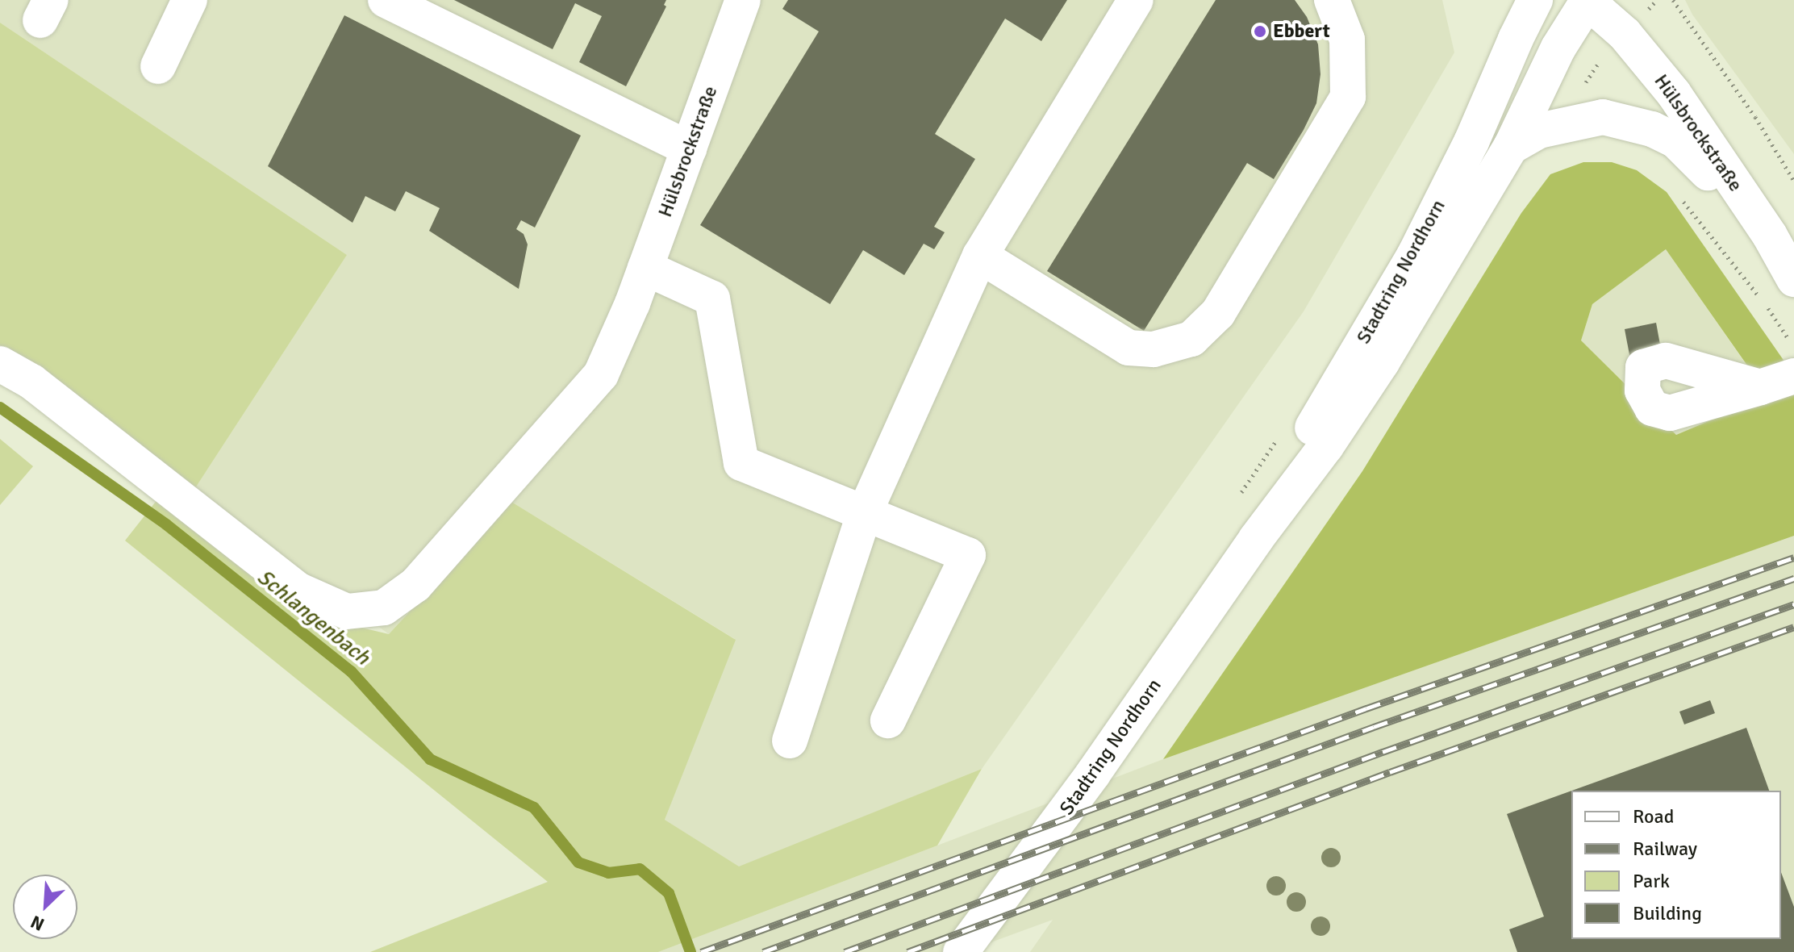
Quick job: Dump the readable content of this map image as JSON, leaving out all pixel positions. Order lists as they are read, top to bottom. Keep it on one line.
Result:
{"streets":{"main road":["Hülsbrockstraße","Stadtring Nordhorn"]},"crossings":[["Hülsbrockstraße","Stadtring Nordhorn"]],"water":["Schlangenbach"],"places":["Ebbert"],"legend":["Road","Railway","Park","Building"],"north":"bottom left"}
